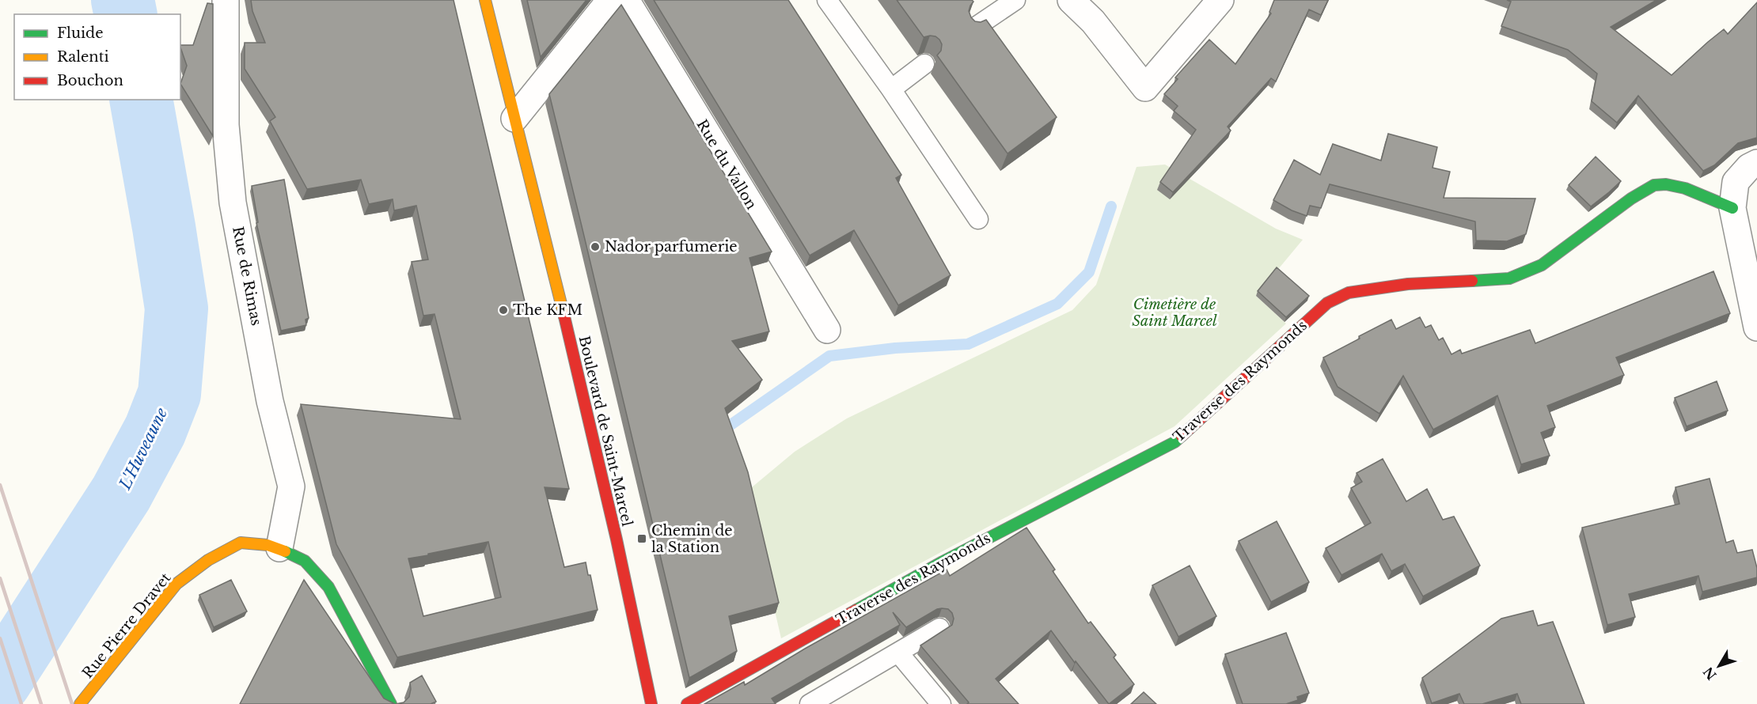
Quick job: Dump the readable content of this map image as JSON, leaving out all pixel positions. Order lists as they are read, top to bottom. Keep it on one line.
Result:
{"streets":{"street":["Rue du Vallon","Rue de Rimas","Traverse des Raymonds","Boulevard de Saint-Marcel","Rue Pierre Dravet"]},"crossings":[["Rue de Rimas","Rue Pierre Dravet"]],"water":["L'Huveaune"],"parks":["Cimetière de Saint Marcel"],"places":{"other":["Nador parfumerie","The KFM"],"transit":["Chemin de la Station"]},"legend":["Fluide","Ralenti","Bouchon"],"north":"bottom left"}
